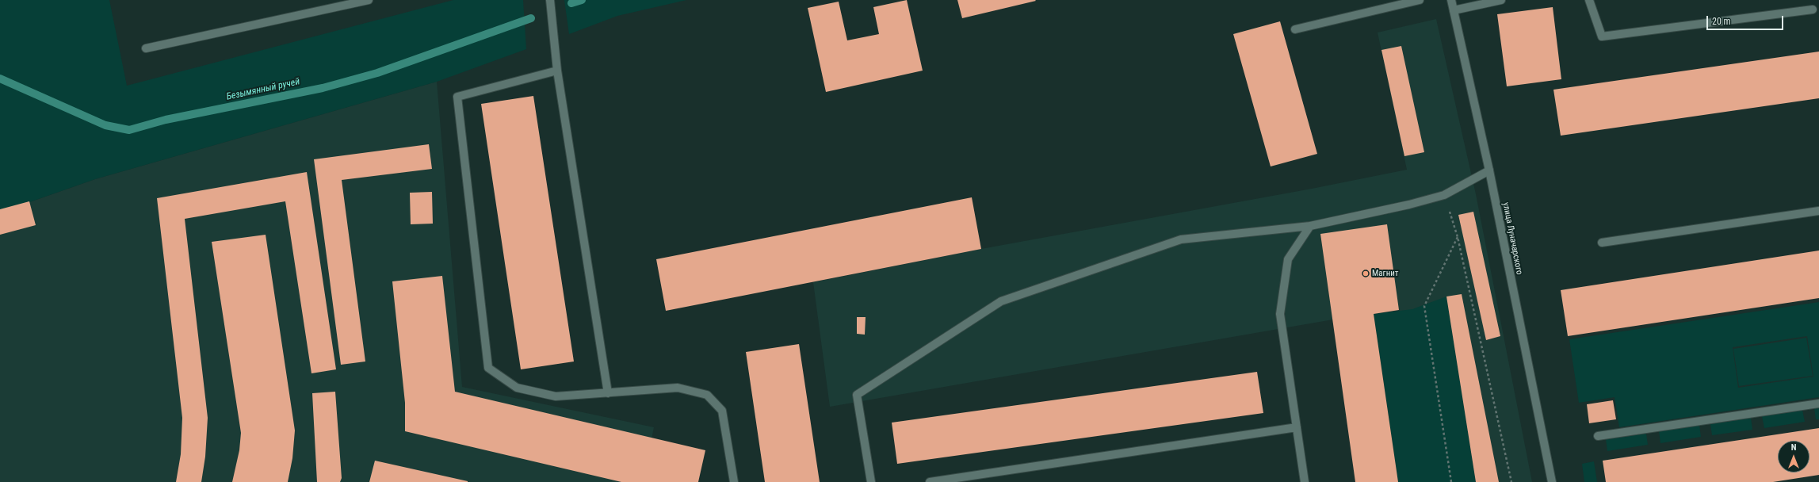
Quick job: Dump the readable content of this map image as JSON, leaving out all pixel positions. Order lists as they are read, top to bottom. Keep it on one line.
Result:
{"streets":{"street":["улица Луначарского"]},"water":["Безымянный ручей"],"places":["Магнит"],"scale_bar":"20 m","north":"top"}
